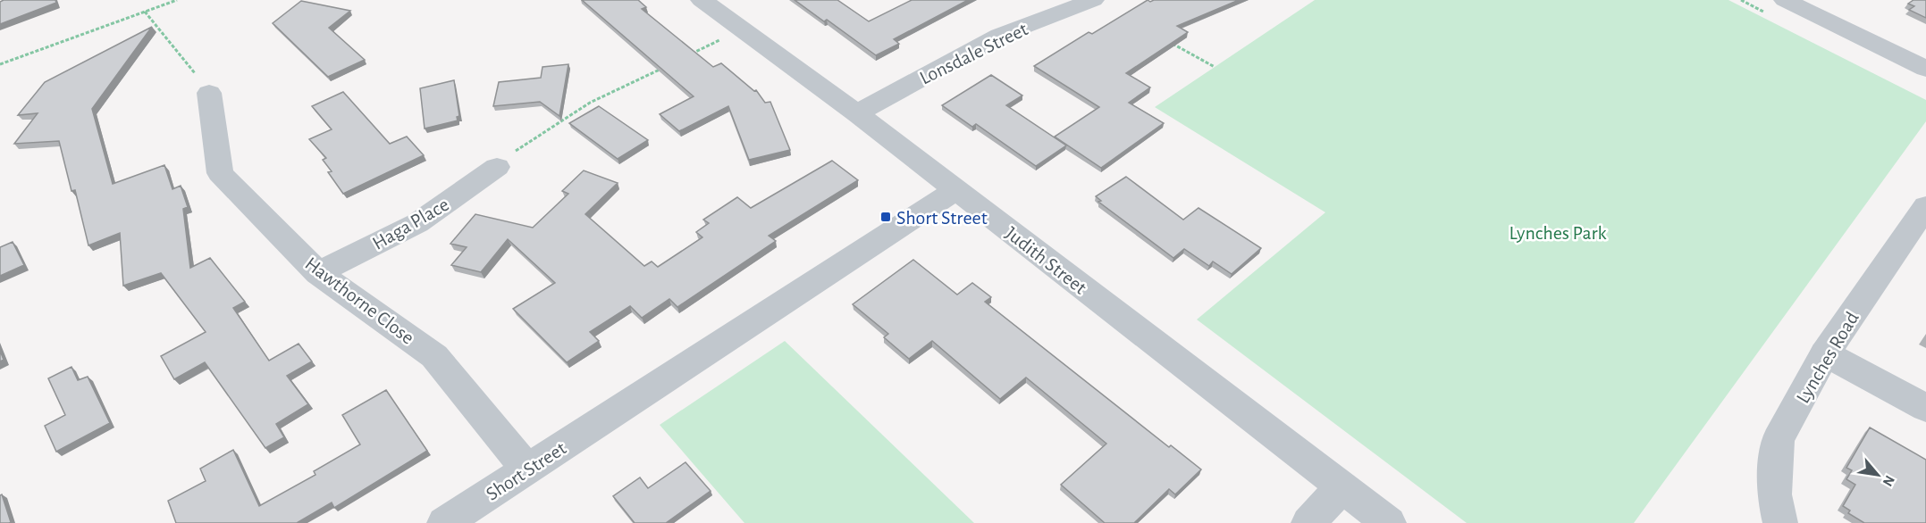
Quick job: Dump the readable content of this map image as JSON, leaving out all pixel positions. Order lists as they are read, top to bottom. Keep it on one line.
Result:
{"streets":{"street":["Lonsdale Street","Haga Place","Judith Street","Hawthorne Close","Lynches Road","Short Street"]},"crossings":[["Lonsdale Street","Judith Street"],["Haga Place","Hawthorne Close"],["Judith Street","Short Street"],["Hawthorne Close","Short Street"]],"parks":["Lynches Park"],"places":{"transit":["Short Street"]},"north":"bottom right"}
